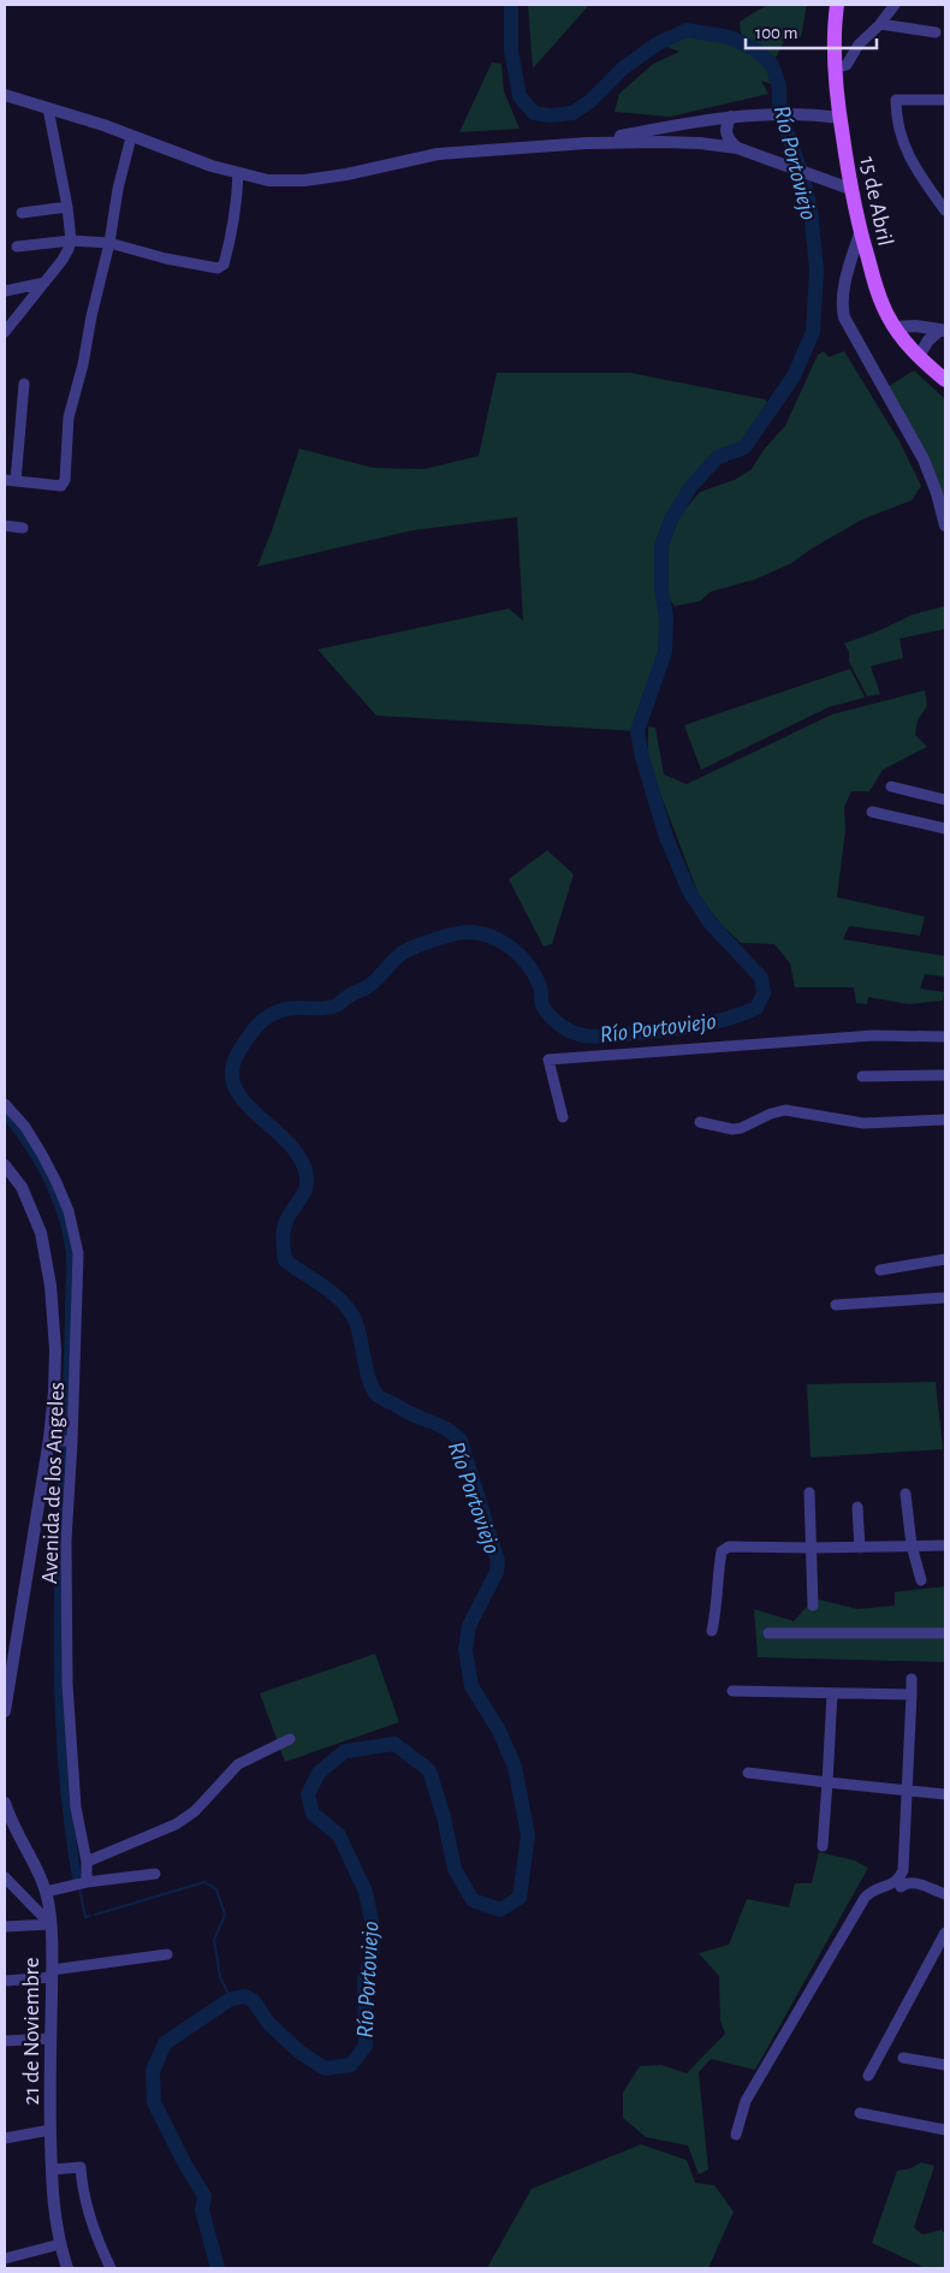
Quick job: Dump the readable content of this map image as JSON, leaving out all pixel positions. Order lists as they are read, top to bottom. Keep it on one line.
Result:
{"streets":{"main road":["15 de Abril"],"street":["Avenida de los Angeles","21 de Noviembre"]},"water":["Río Portoviejo"],"scale_bar":"100 m"}
